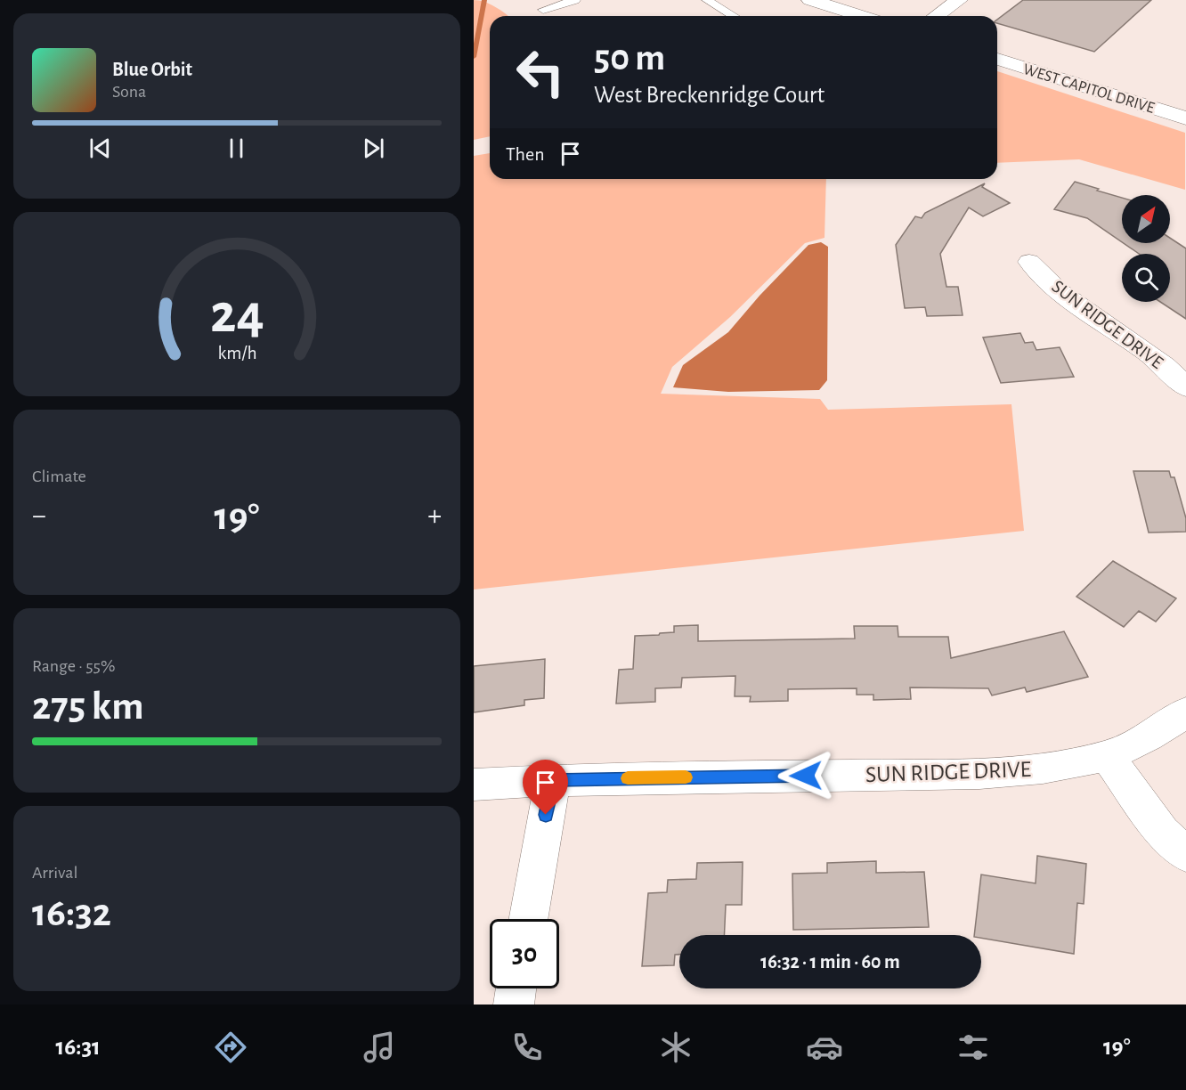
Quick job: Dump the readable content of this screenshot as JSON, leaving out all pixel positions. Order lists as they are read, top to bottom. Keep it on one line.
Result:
{"streets":{"street":["WEST CAPITOL DRIVE","SUN RIDGE DRIVE"]},"north":"top right","page":{"turn":["50 m","West Breckenridge Court"],"song":["Blue Orbit","Sona"],"then":"Then","tile":["Climate",["Range · 55%","275 km"],["Arrival","16:32"]],"heat":["−","19°","+"],"limit":"30","trip":"16:32 · 1 min · 60 m","tabs":["16:31","19°"],"gauge":["24","km/h"]}}
